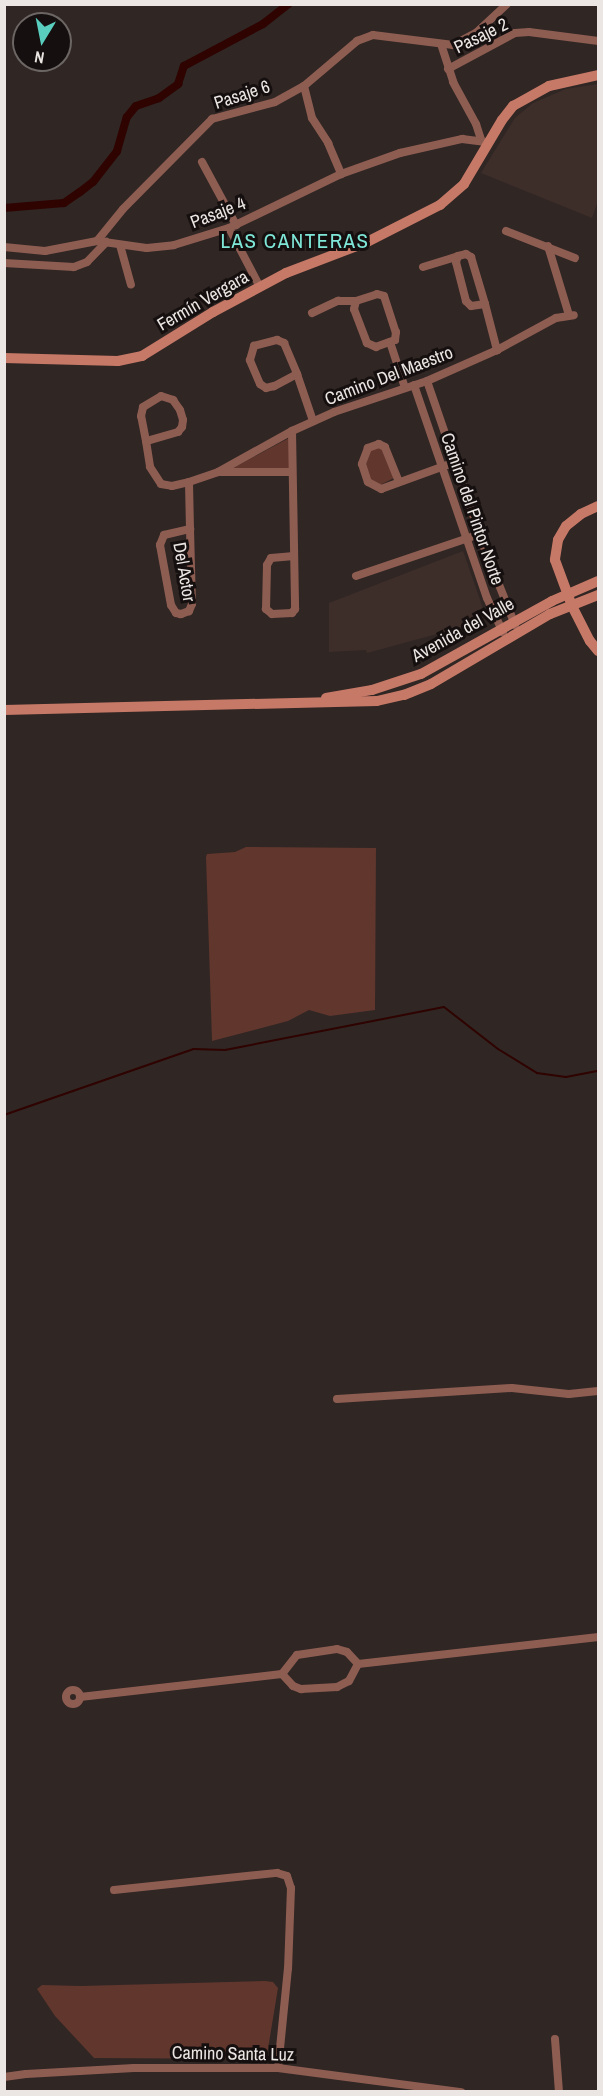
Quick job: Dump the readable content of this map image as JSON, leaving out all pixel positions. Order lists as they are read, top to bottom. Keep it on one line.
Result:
{"streets":{"street":["Pasaje 2","Pasaje 6","Pasaje 4","Fermín Vergara","Camino Del Maestro","Camino del Pintor Norte","Del Actor","Avenida del Valle","Camino Santa Luz"]},"crossings":[["Pasaje 6","Pasaje 4"],["Pasaje 4","Fermín Vergara"],["Camino Del Maestro","Camino del Pintor Norte"],["Camino del Pintor Norte","Avenida del Valle"]],"districts":["LAS CANTERAS"],"north":"bottom"}
